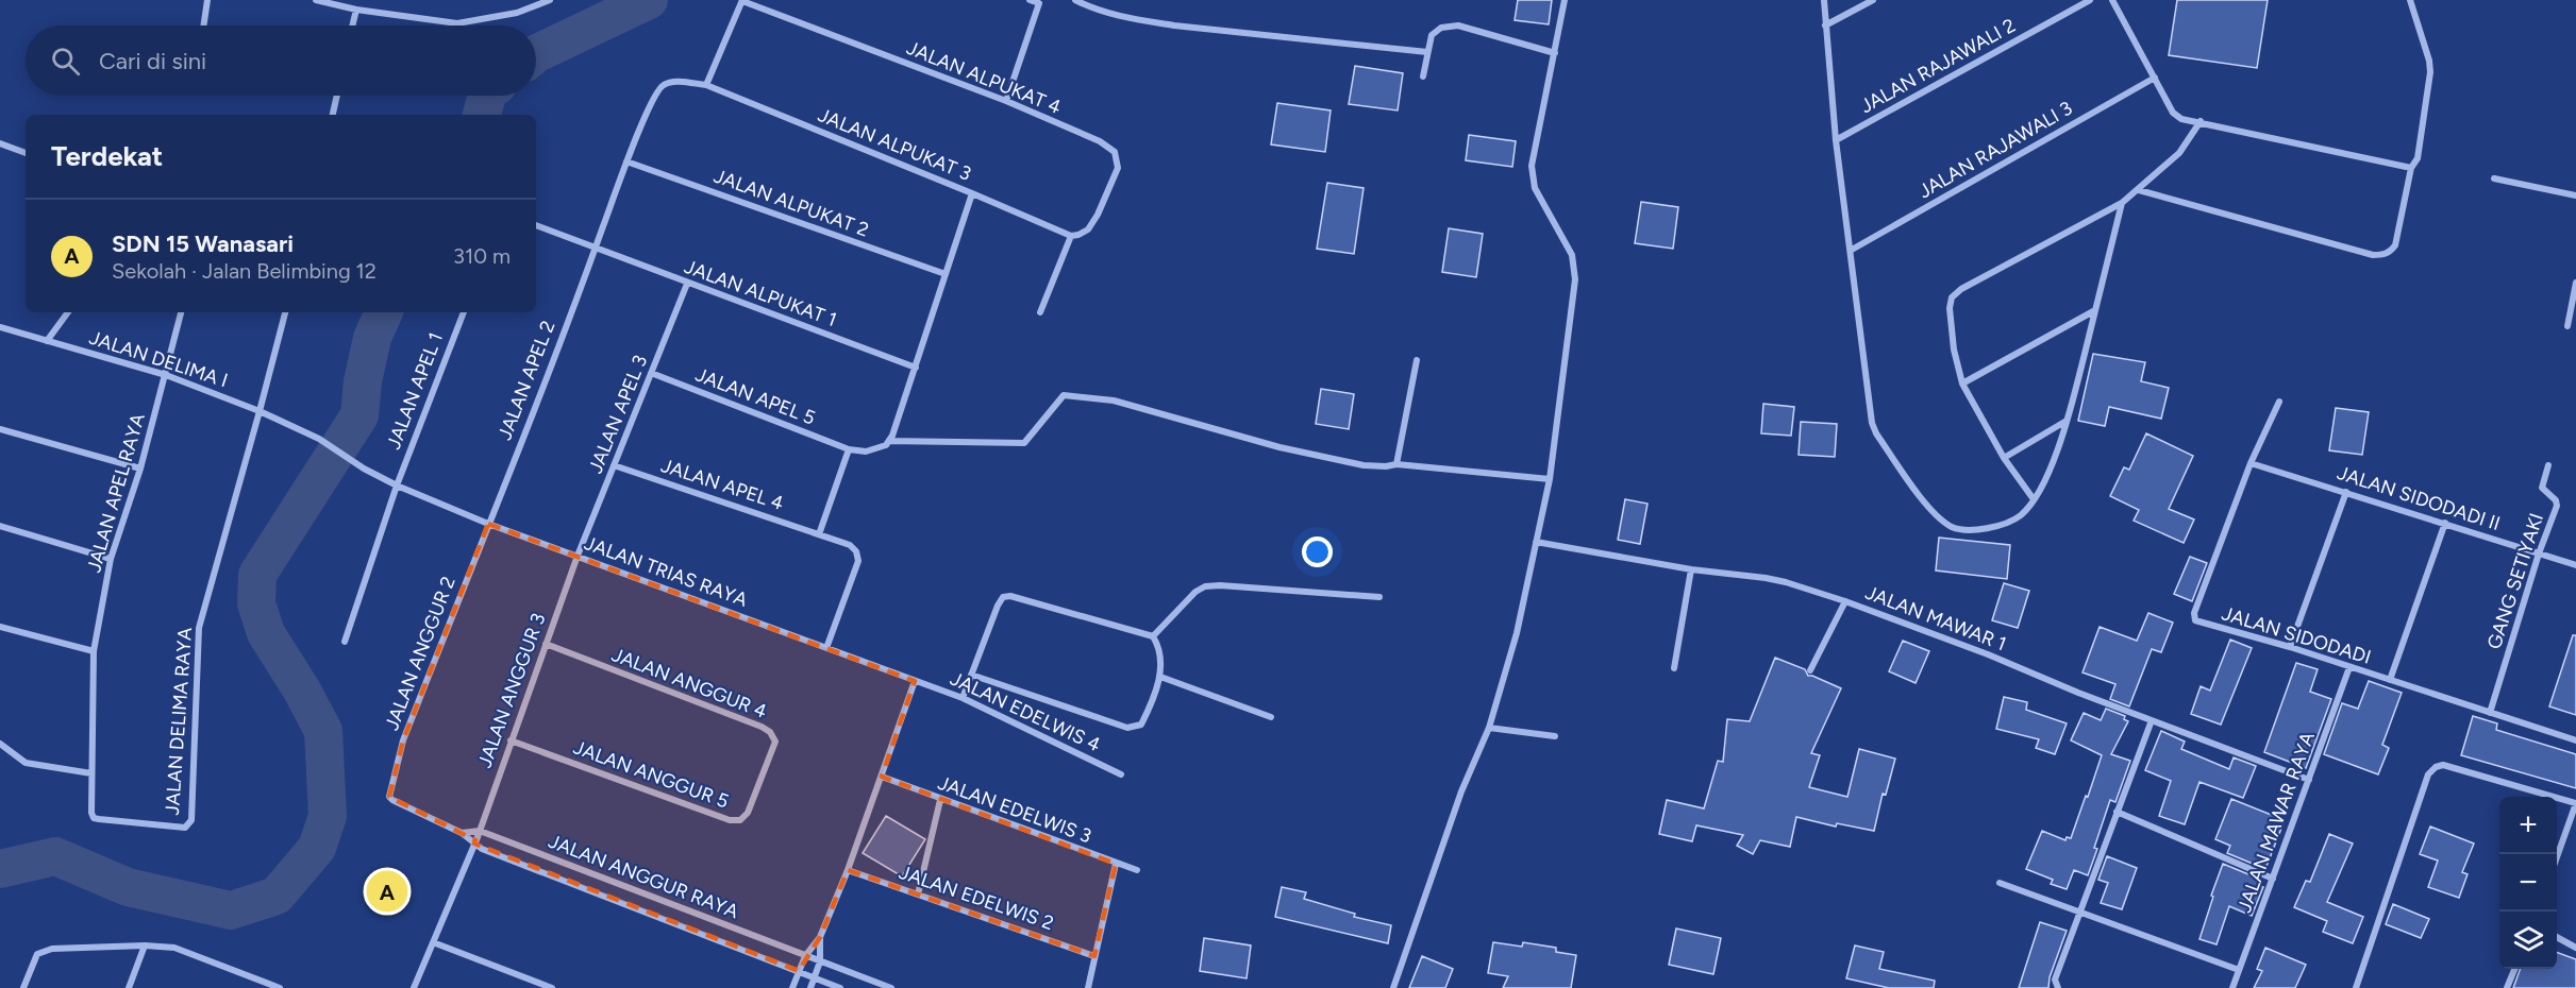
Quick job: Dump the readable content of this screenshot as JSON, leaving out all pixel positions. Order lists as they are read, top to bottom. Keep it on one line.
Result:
{"streets":{"street":["JALAN RAJAWALI 2","JALAN ALPUKAT 4","JALAN ALPUKAT 3","JALAN RAJAWALI 3","JALAN ALPUKAT 2","JALAN ALPUKAT 1","JALAN DELIMA I","JALAN APEL 2","JALAN APEL 1","JALAN APEL 5","JALAN APEL 3","JALAN APEL 4","JALAN APEL RAYA","JALAN SIDODADI II","JALAN TRIAS RAYA","GANG SETIYAKI","JALAN MAWAR 1","JALAN SIDODADI","JALAN ANGGUR 2","JALAN ANGGUR 4","JALAN ANGGUR 3","JALAN EDELWIS 4","JALAN DELIMA RAYA","JALAN ANGGUR 5","JALAN EDELWIS 3","JALAN MAWAR RAYA","JALAN ANGGUR RAYA","JALAN EDELWIS 2"]},"crossings":[["JALAN ALPUKAT 4","JALAN ALPUKAT 3"],["JALAN ALPUKAT 3","JALAN ALPUKAT 2"],["JALAN ALPUKAT 3","JALAN APEL 2"],["JALAN ALPUKAT 2","JALAN APEL 2"],["JALAN ALPUKAT 1","JALAN APEL 2"],["JALAN ALPUKAT 1","JALAN APEL 3"],["JALAN DELIMA I","JALAN APEL RAYA"],["JALAN DELIMA I","JALAN TRIAS RAYA"],["JALAN DELIMA I","JALAN DELIMA RAYA"],["JALAN APEL 2","JALAN TRIAS RAYA"],["JALAN APEL 2","JALAN ANGGUR 2"],["JALAN APEL 1","JALAN TRIAS RAYA"],["JALAN APEL 5","JALAN APEL 3"],["JALAN APEL 3","JALAN APEL 4"],["JALAN APEL 3","JALAN TRIAS RAYA"],["JALAN APEL 3","JALAN ANGGUR 3"],["JALAN APEL 4","JALAN TRIAS RAYA"],["JALAN APEL RAYA","JALAN DELIMA RAYA"],["JALAN SIDODADI II","GANG SETIYAKI"],["JALAN SIDODADI II","JALAN SIDODADI"],["JALAN TRIAS RAYA","JALAN ANGGUR 2"],["JALAN TRIAS RAYA","JALAN ANGGUR 3"],["JALAN TRIAS RAYA","JALAN EDELWIS 4"],["JALAN TRIAS RAYA","JALAN DELIMA RAYA"],["GANG SETIYAKI","JALAN SIDODADI"],["JALAN MAWAR 1","JALAN MAWAR RAYA"],["JALAN SIDODADI","JALAN MAWAR RAYA"],["JALAN ANGGUR 2","JALAN ANGGUR RAYA"],["JALAN ANGGUR 4","JALAN ANGGUR 3"],["JALAN ANGGUR 4","JALAN ANGGUR 5"],["JALAN ANGGUR 3","JALAN ANGGUR 5"],["JALAN ANGGUR 3","JALAN ANGGUR RAYA"]],"page":{"search":"Cari di sini","heading":"Terdekat","list":[{"mark":"A","name":"SDN 15 Wanasari","note":"Sekolah · Jalan Belimbing 12","value":"310 m"}],"map_buttons":["+","−"],"pins":"A"}}
